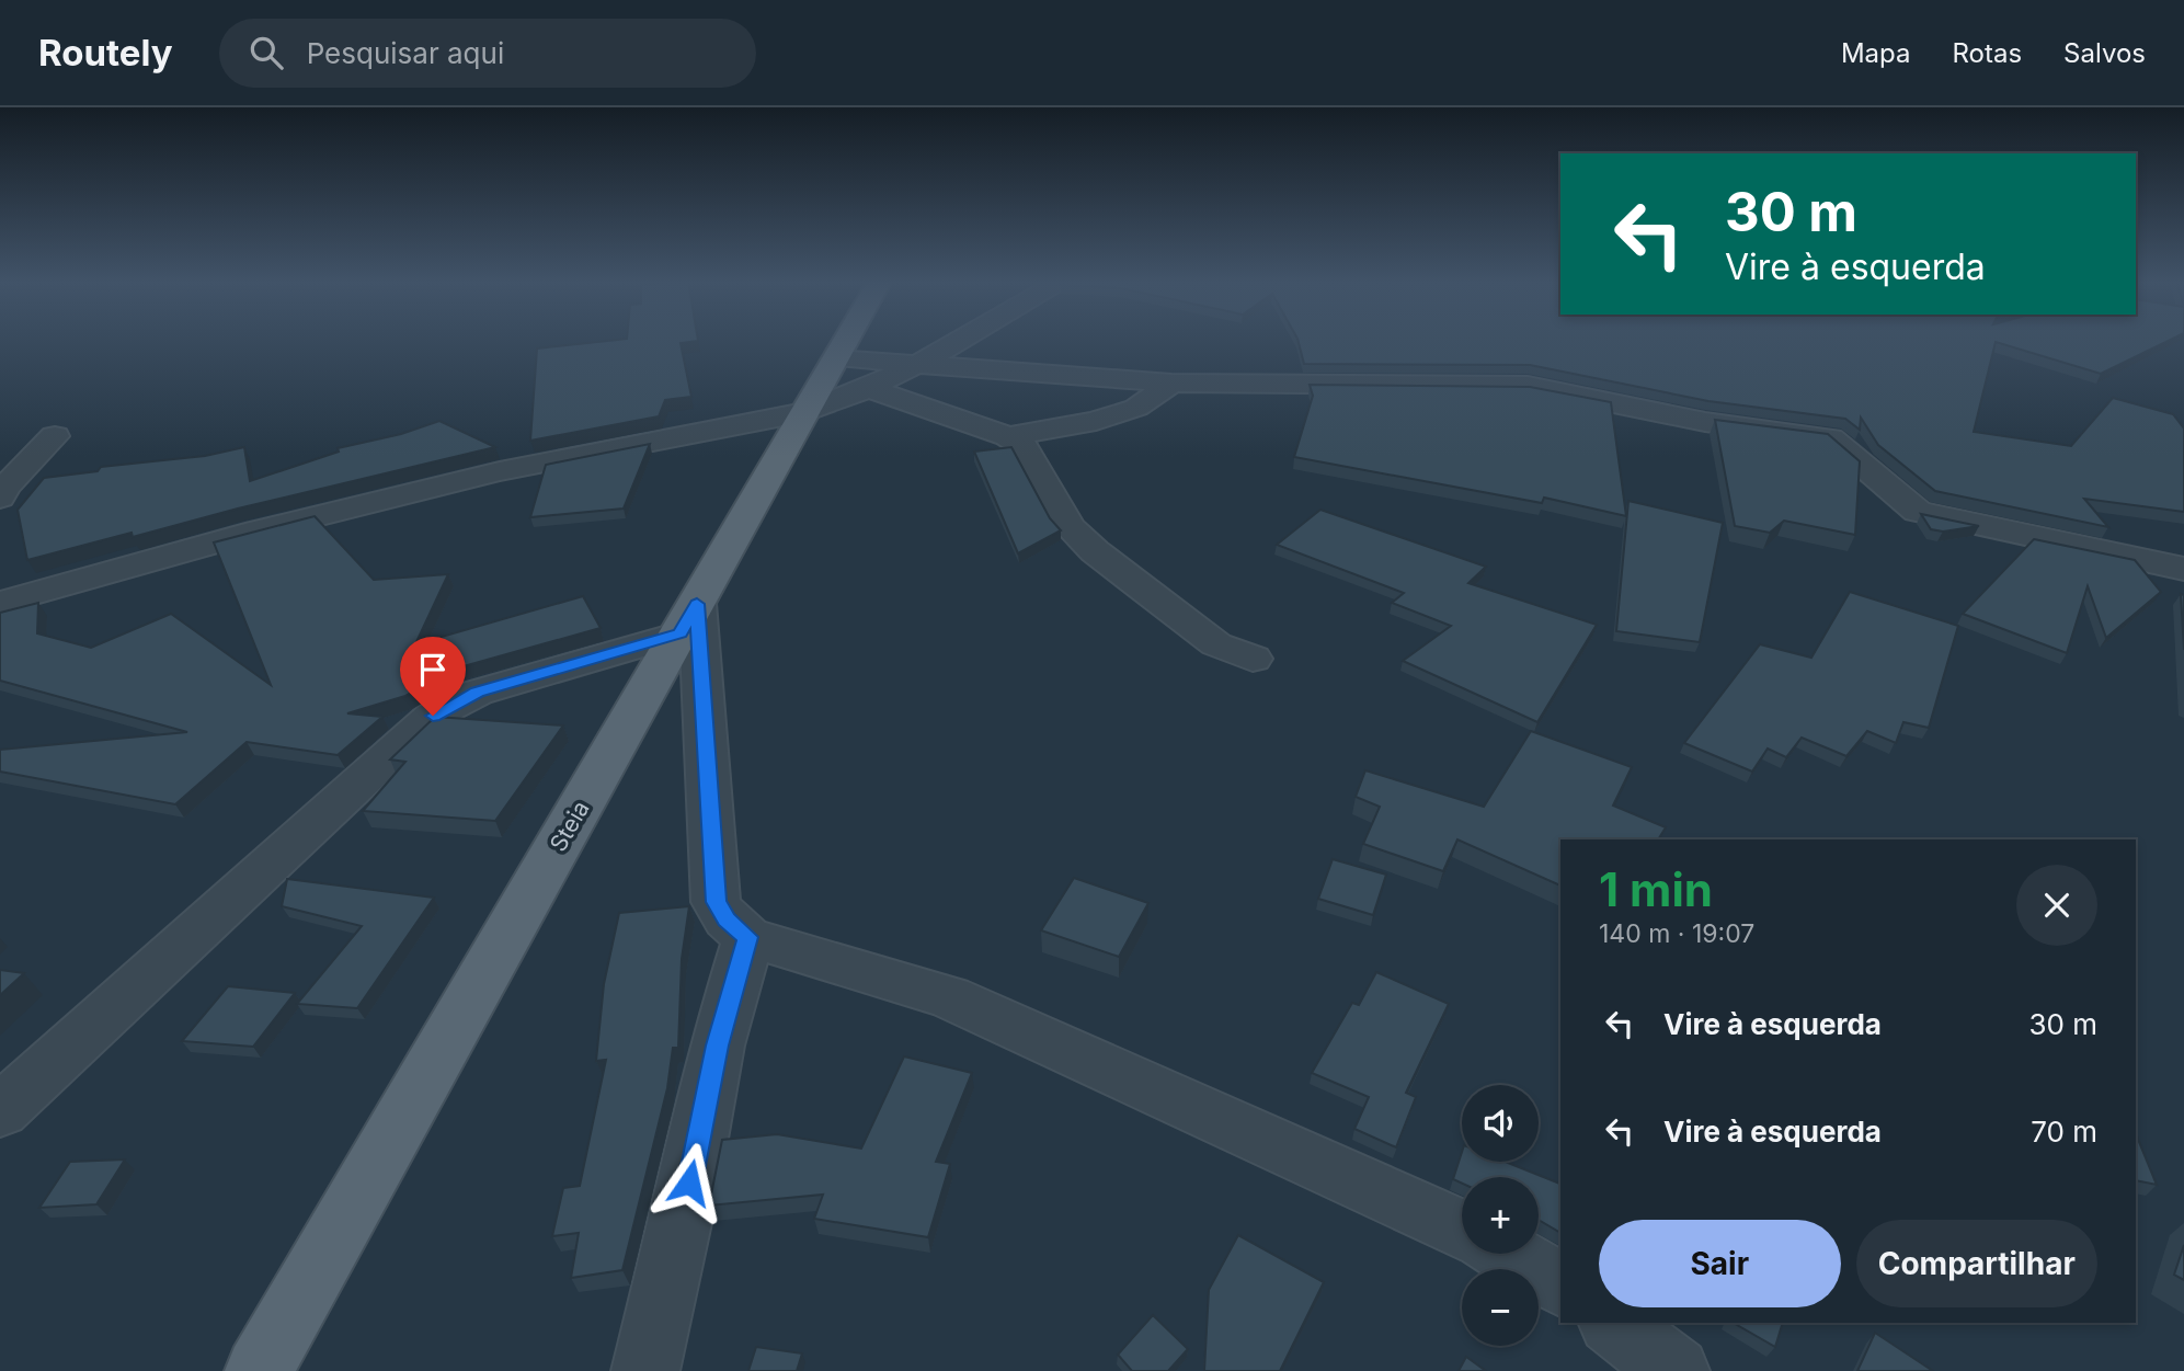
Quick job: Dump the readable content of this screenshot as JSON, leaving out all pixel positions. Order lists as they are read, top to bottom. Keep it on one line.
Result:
{"streets":{"main road":["Steia"]},"page":{"header":"Routely","search":"Pesquisar aqui","nav":["Mapa","Rotas","Salvos"],"turn":["30 m","Vire à esquerda"],"heading":["1 min","140 m · 19:07"],"list":[{"name":"Vire à esquerda","value":"30 m"},{"name":"Vire à esquerda","value":"70 m"}],"map_buttons":["+","−"],"buttons":["Sair","Compartilhar"]}}
